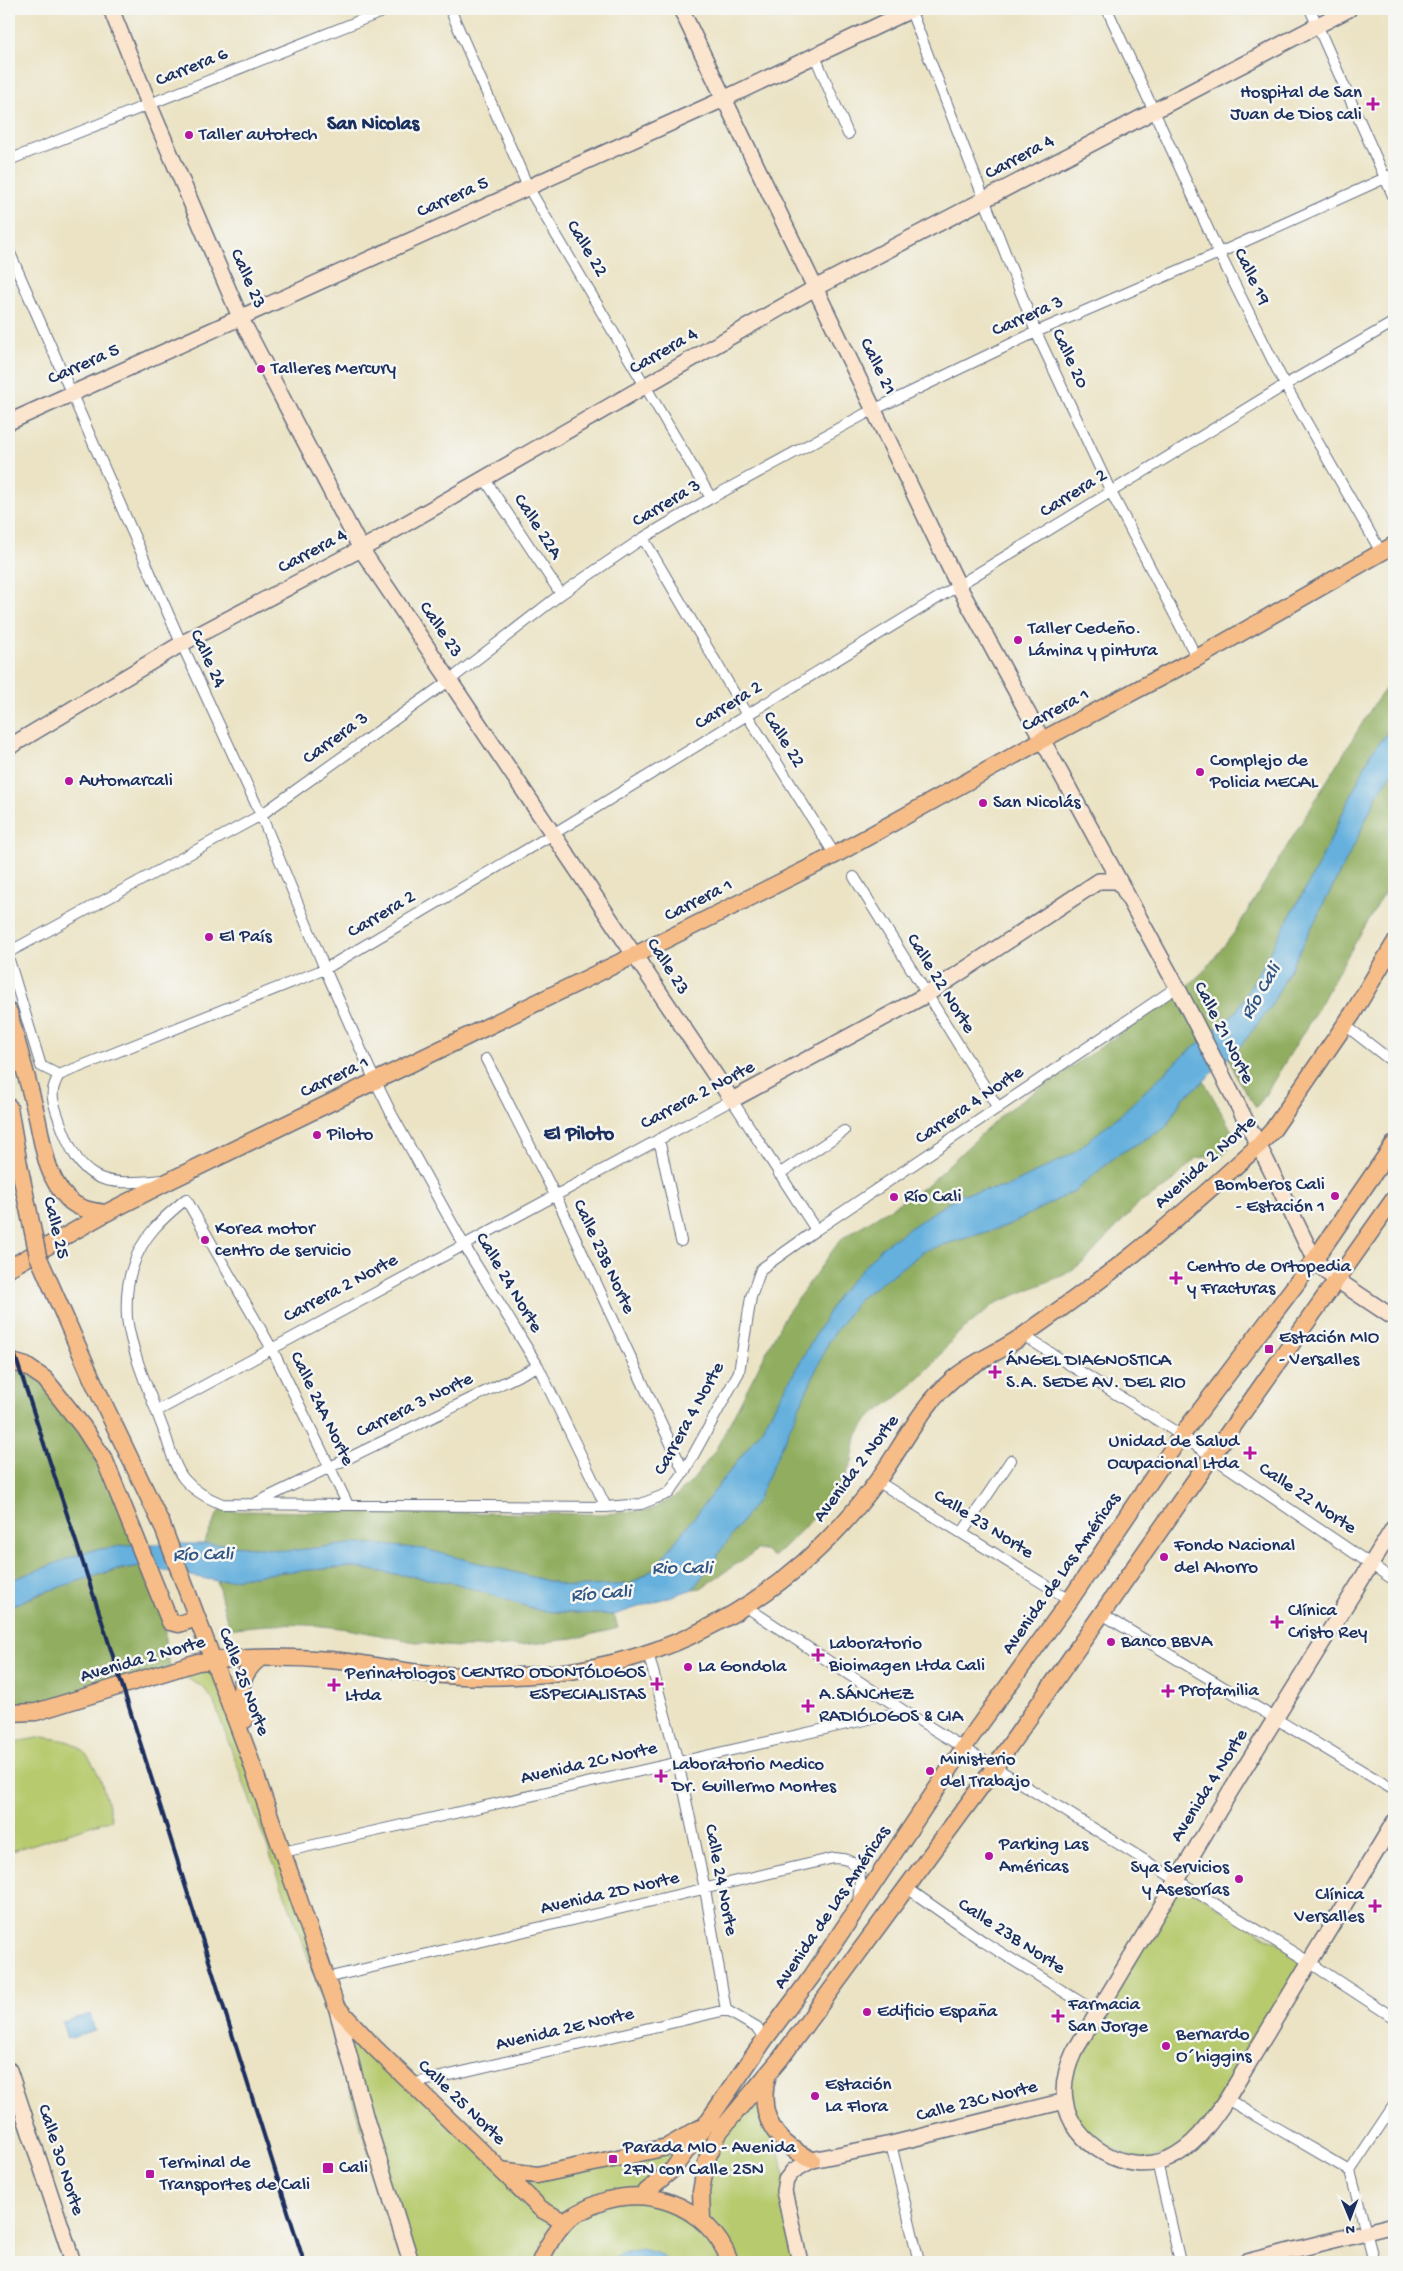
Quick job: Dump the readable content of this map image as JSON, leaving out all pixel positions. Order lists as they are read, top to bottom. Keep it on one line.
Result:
{"streets":{"main road":["Carrera 4","Carrera 5","Calle 23","Calle 21","Carrera 1","Calle 21 Norte","Carrera 2 Norte","Avenida 2 Norte","Calle 25","Avenida de Las Américas","Calle 25 Norte","Avenida 4 Norte","Calle 23C Norte","Calle 30 Norte"],"street":["Carrera 6","Calle 22","Calle 19","Carrera 3","Calle 20","Carrera 2","Calle 22A","Calle 24","Calle 22 Norte","Carrera 4 Norte","Calle 23B Norte","Calle 24 Norte","Carrera 3 Norte","Calle 24A Norte","Calle 23 Norte","Avenida 2C Norte","Avenida 2D Norte","Avenida 2E Norte"]},"crossings":[["Carrera 6","Calle 23"],["Carrera 4","Calle 22"],["Carrera 4","Calle 19"],["Carrera 4","Calle 23"],["Carrera 4","Calle 20"],["Carrera 4","Calle 21"],["Carrera 4","Calle 22A"],["Carrera 4","Calle 24"],["Carrera 5","Calle 22"],["Carrera 5","Calle 23"],["Carrera 5","Calle 20"],["Carrera 5","Calle 21"],["Carrera 5","Calle 24"],["Calle 22","Carrera 3"],["Calle 22","Carrera 2"],["Calle 22","Carrera 1"],["Calle 19","Carrera 3"],["Calle 19","Carrera 2"],["Calle 19","Carrera 1"],["Calle 23","Carrera 3"],["Calle 23","Carrera 2"],["Calle 23","Carrera 1"],["Calle 23","Carrera 2 Norte"],["Calle 23","Carrera 4 Norte"],["Carrera 3","Calle 20"],["Carrera 3","Calle 21"],["Carrera 3","Calle 22A"],["Carrera 3","Calle 24"],["Calle 20","Carrera 2"],["Calle 20","Carrera 1"],["Calle 21","Carrera 2"],["Calle 21","Carrera 1"],["Calle 21","Calle 21 Norte"],["Carrera 2","Calle 24"],["Calle 24","Carrera 1"],["Calle 24","Calle 24 Norte"],["Carrera 1","Calle 21 Norte"],["Carrera 1","Calle 24 Norte"],["Calle 22 Norte","Carrera 2 Norte"],["Calle 22 Norte","Carrera 4 Norte"],["Calle 22 Norte","Avenida 2 Norte"],["Calle 22 Norte","Avenida de Las Américas"],["Calle 22 Norte","Avenida 4 Norte"],["Calle 21 Norte","Carrera 4 Norte"],["Calle 21 Norte","Avenida 2 Norte"],["Calle 21 Norte","Avenida de Las Américas"],["Carrera 2 Norte","Calle 23B Norte"],["Carrera 2 Norte","Calle 24 Norte"],["Carrera 2 Norte","Calle 24A Norte"],["Carrera 4 Norte","Calle 23B Norte"],["Carrera 4 Norte","Calle 24 Norte"],["Carrera 4 Norte","Carrera 3 Norte"],["Carrera 4 Norte","Calle 24A Norte"],["Avenida 2 Norte","Calle 24 Norte"],["Avenida 2 Norte","Calle 23 Norte"],["Avenida 2 Norte","Calle 25 Norte"],["Calle 25","Calle 25 Norte"],["Calle 23B Norte","Avenida 4 Norte"],["Calle 24 Norte","Carrera 3 Norte"],["Calle 24 Norte","Avenida 2C Norte"],["Calle 24 Norte","Avenida 2D Norte"],["Calle 24 Norte","Avenida 2E Norte"],["Carrera 3 Norte","Calle 24A Norte"],["Calle 23 Norte","Avenida de Las Américas"],["Avenida de Las Américas","Avenida 2D Norte"],["Calle 25 Norte","Avenida 2C Norte"],["Calle 25 Norte","Avenida 2D Norte"],["Calle 25 Norte","Avenida 2E Norte"],["Avenida 4 Norte","Calle 23C Norte"]],"districts":["San Nicolas","El Piloto"],"water":["Río Cali","Rio Cali"],"places":{"health":["Hospital de San Juan de Dios cali","Centro de Ortopedia y Fracturas","ÁNGEL DIAGNOSTICA S.A. SEDE AV. DEL RIO","Unidad de Salud Ocupacional Ltda","Clínica Cristo Rey","Laboratorio Bioimagen Ltda Cali","CENTRO ODONTÓLOGOS ESPECIALISTAS","Perinatologos Ltda","Profamilia","A.SÁNCHEZ RADIÓLOGOS & CIA","Laboratorio Medico Dr. Guillermo Montes","Clínica Versalles","Farmacia San Jorge"],"other":["Taller autotech","Talleres Mercury","Taller Cedeño. Lámina y pintura","Complejo de Policia MECAL","Automarcali","San Nicolás","El País","Piloto","Bomberos Cali - Estación 1","Río Cali","Korea motor centro de servicio","Fondo Nacional del Ahorro","Banco BBVA","La Gondola","Ministerio del Trabajo","Parking Las Américas","Sya Servicios y Asesorías","Edificio España","Bernardo O´higgins","Estación La Flora"],"transit":["Estación MIO - Versalles","Parada MIO - Avenida 2FN con Calle 25N","Cali","Terminal de Transportes de Cali"]},"north":"bottom"}
